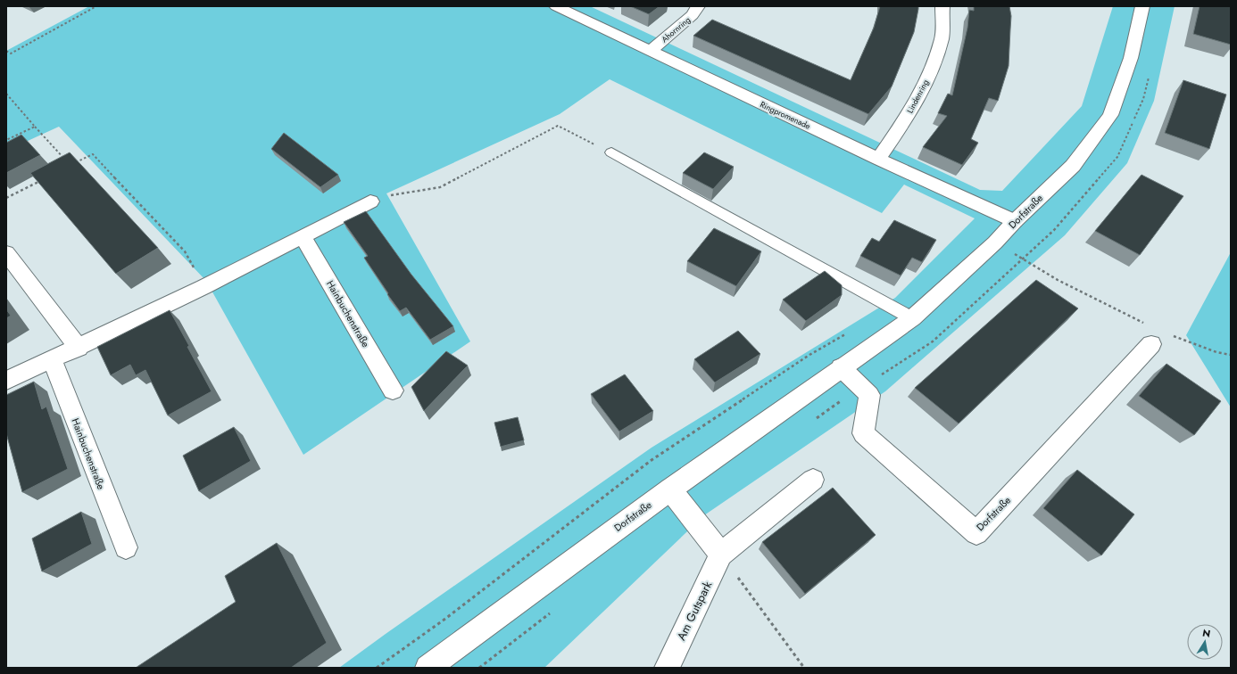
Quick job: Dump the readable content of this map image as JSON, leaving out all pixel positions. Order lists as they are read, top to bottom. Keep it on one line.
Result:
{"streets":{"street":["Ahornring","Lindenring","Ringpromenade","Dorfstraße","Hainbuchenstraße","Am Gutspark"]},"crossings":[["Ahornring","Ringpromenade"],["Lindenring","Ringpromenade"],["Ringpromenade","Dorfstraße"]],"north":"top"}
